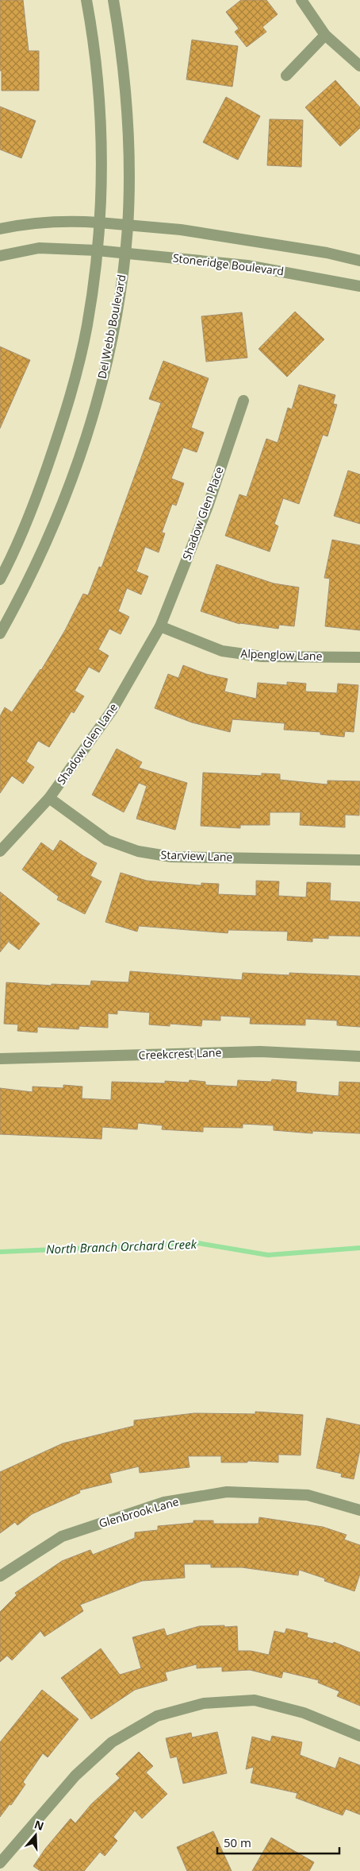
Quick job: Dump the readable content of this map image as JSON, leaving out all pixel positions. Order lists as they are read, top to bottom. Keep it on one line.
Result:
{"streets":{"street":["Stoneridge Boulevard","Del Webb Boulevard","Shadow Glen Place","Alpenglow Lane","Shadow Glen Lane","Starview Lane","Creekcrest Lane","Glenbrook Lane"]},"crossings":[["Stoneridge Boulevard","Del Webb Boulevard"],["Shadow Glen Place","Alpenglow Lane"],["Shadow Glen Place","Shadow Glen Lane"],["Alpenglow Lane","Shadow Glen Lane"],["Shadow Glen Lane","Starview Lane"]],"water":["North Branch Orchard Creek"],"scale_bar":"50 m","north":"top"}
